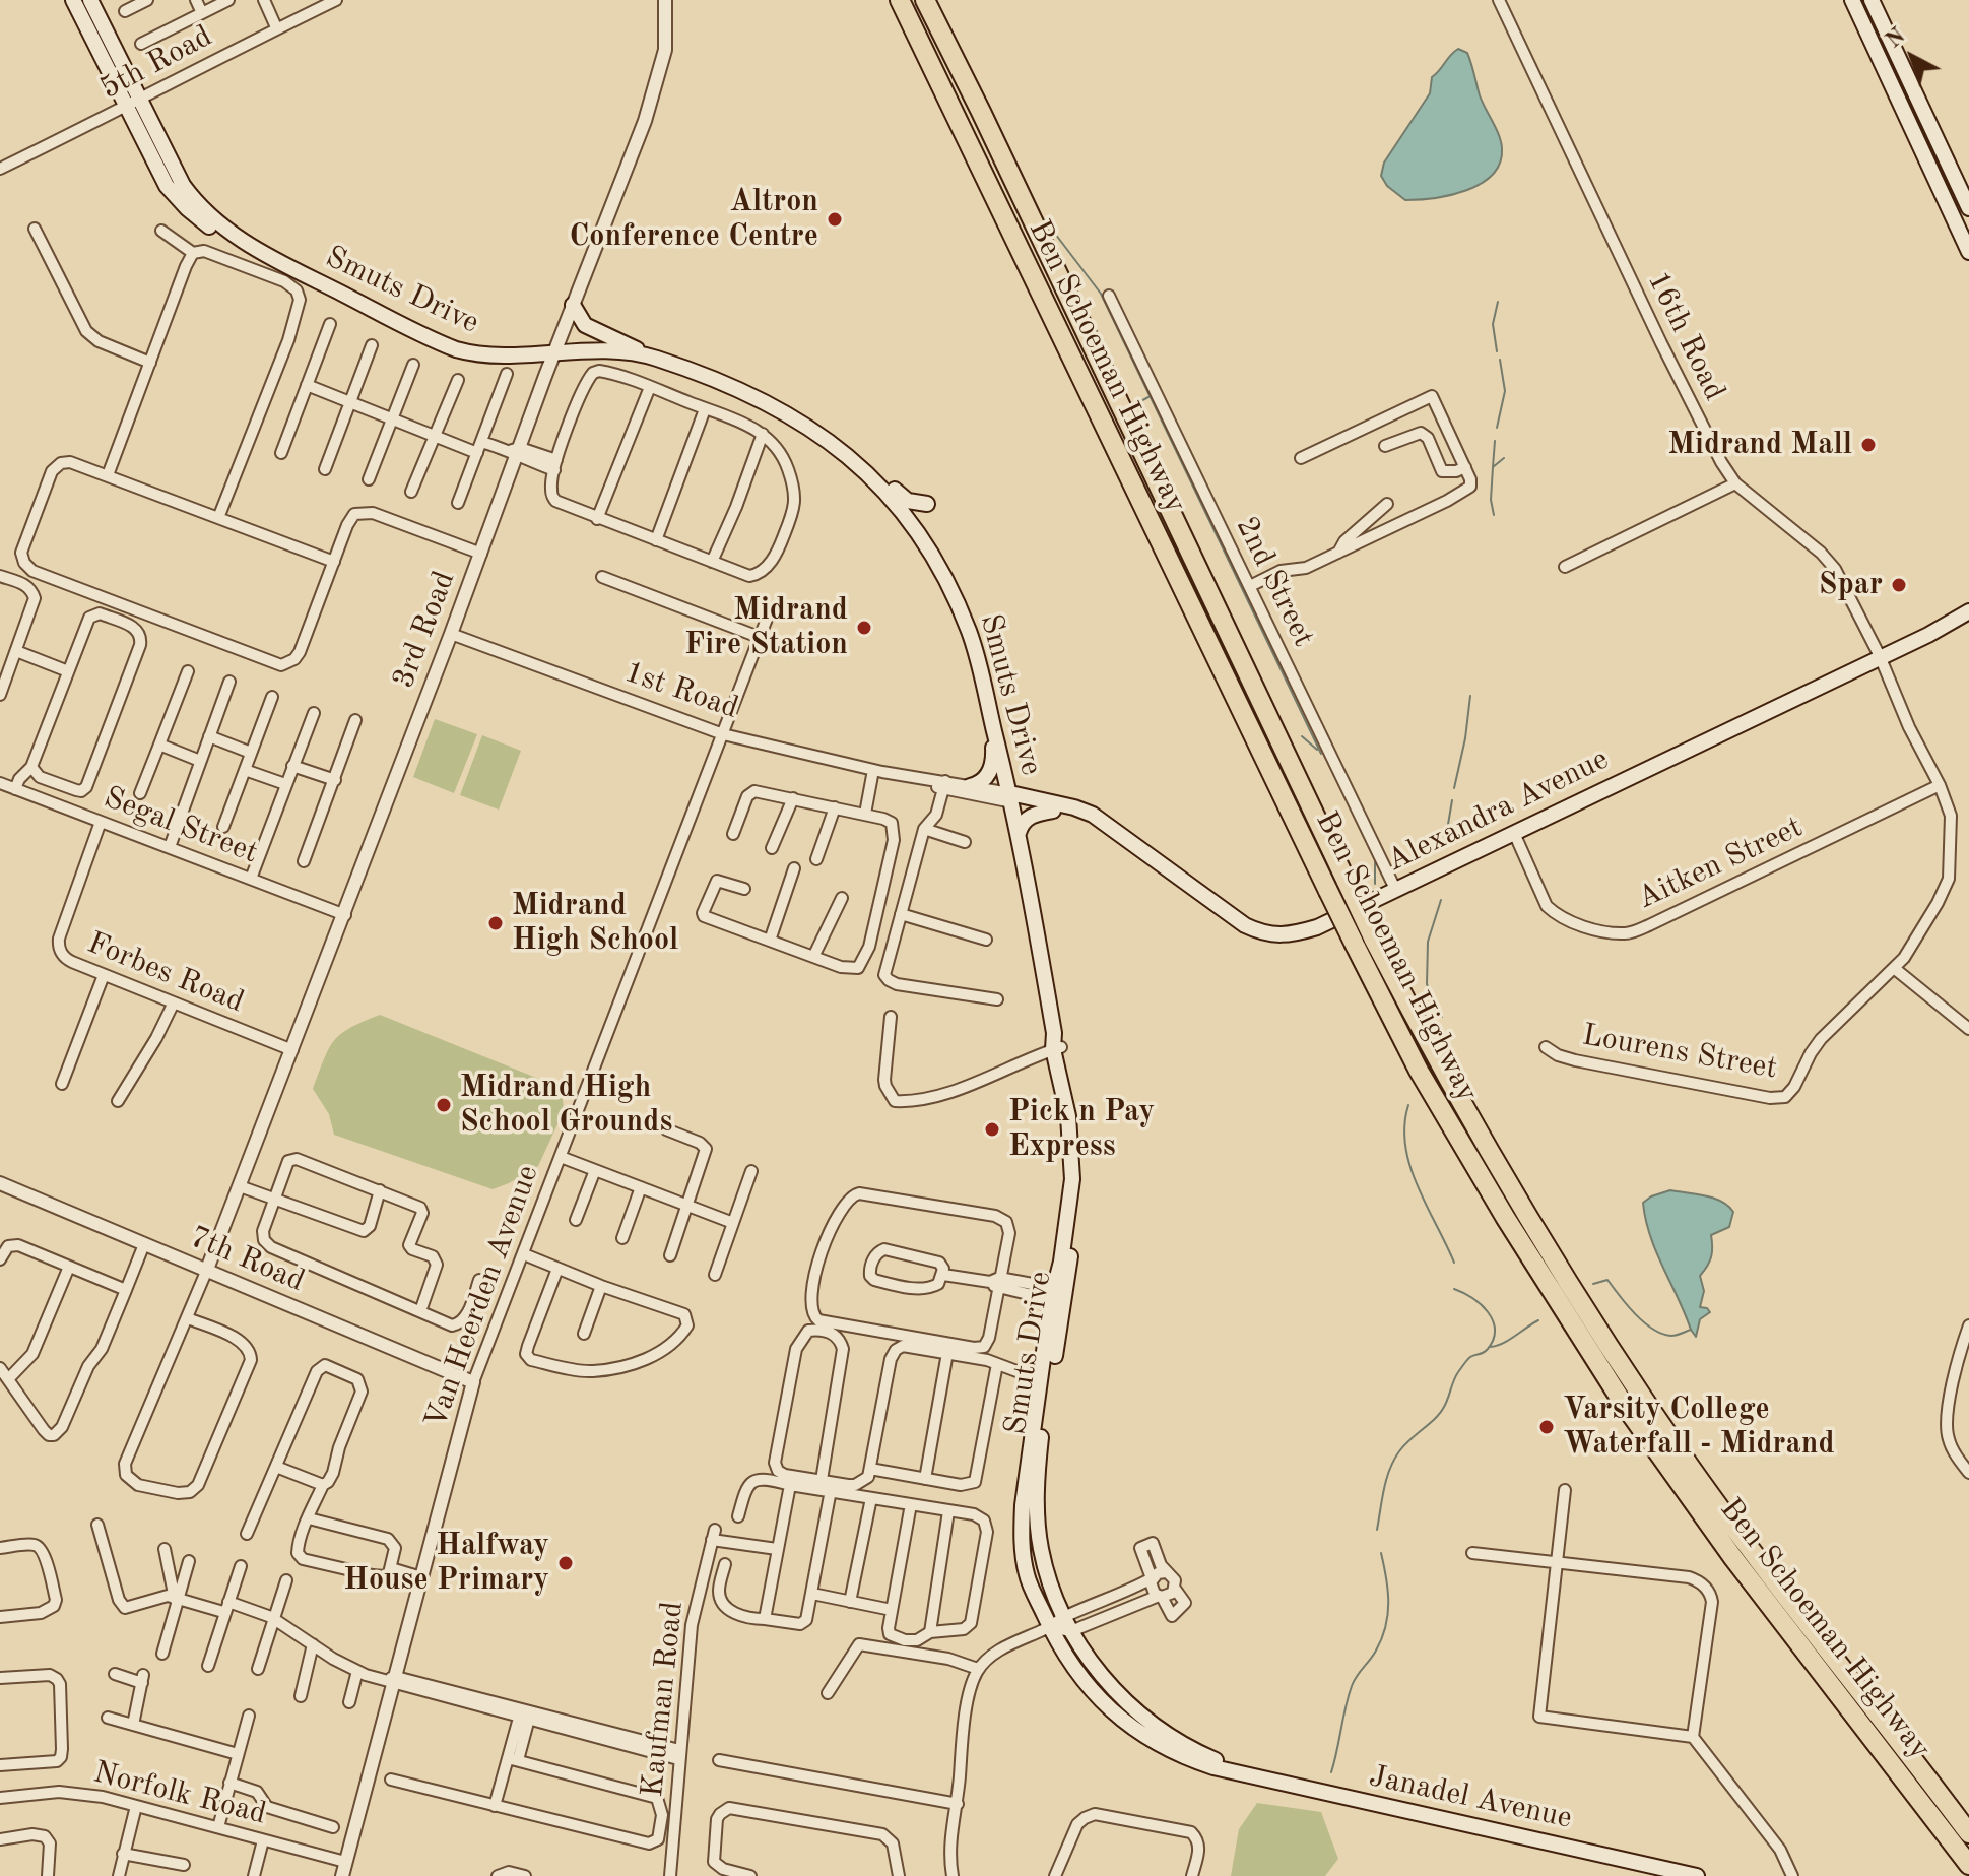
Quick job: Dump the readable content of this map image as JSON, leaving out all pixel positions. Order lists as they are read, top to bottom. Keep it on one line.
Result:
{"streets":{"highway":["Ben Schoeman Highway"],"main road":["Smuts Drive","Alexandra Avenue","Janadel Avenue"],"street":["5th Road","16th Road","2nd Street","3rd Road","1st Road","Segal Street","Aitken Street","Forbes Road","Lourens Street","7th Road","Van Heerden Avenue","Kaufman Road","Norfolk Road"]},"crossings":[["5th Road","Smuts Drive"],["Smuts Drive","3rd Road"],["Smuts Drive","1st Road"],["Smuts Drive","Alexandra Avenue"],["Smuts Drive","Janadel Avenue"],["16th Road","Alexandra Avenue"],["16th Road","Aitken Street"],["16th Road","Lourens Street"],["2nd Street","Alexandra Avenue"],["3rd Road","1st Road"],["3rd Road","Segal Street"],["3rd Road","Forbes Road"],["3rd Road","7th Road"],["1st Road","Alexandra Avenue"],["1st Road","Van Heerden Avenue"],["Alexandra Avenue","Aitken Street"],["Segal Street","Forbes Road"],["7th Road","Van Heerden Avenue"],["Van Heerden Avenue","Norfolk Road"]],"places":["Altron Conference Centre","Midrand Mall","Spar","Midrand Fire Station","Midrand High School","Midrand High School Grounds","Pick n Pay Express","Varsity College Waterfall - Midrand","Halfway House Primary"],"north":"top left"}
